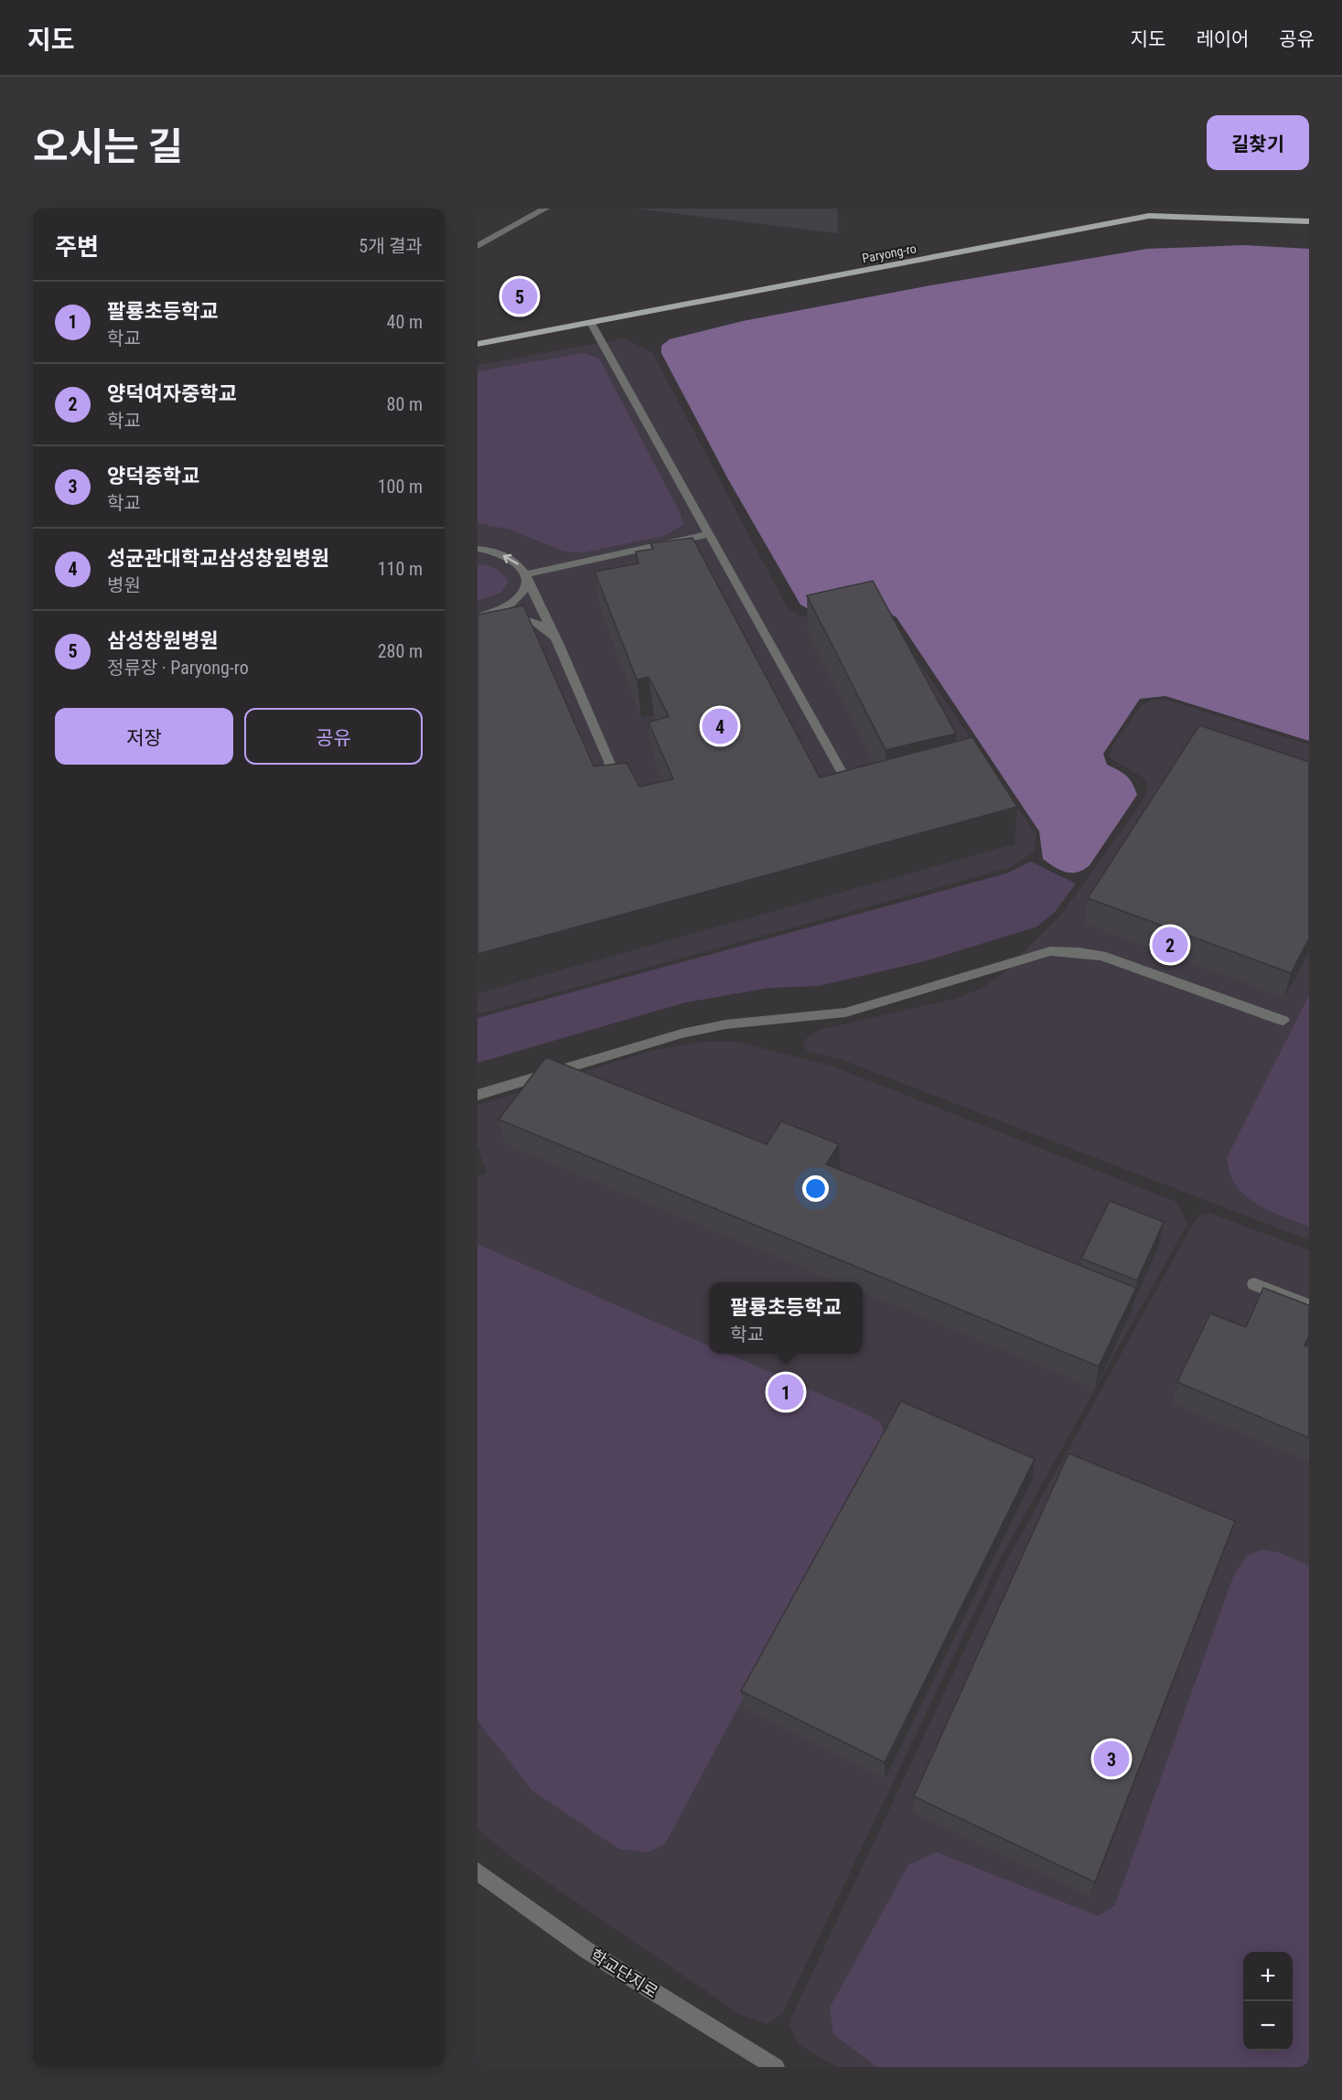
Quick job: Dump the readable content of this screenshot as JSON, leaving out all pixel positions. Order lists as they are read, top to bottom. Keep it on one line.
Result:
{"streets":{"main road":["Paryong-ro"],"street":["학교단지로"]},"page":{"header":"지도","nav":["지도","레이어","공유"],"title":"오시는 길","buttons":["길찾기",["저장","공유"]],"heading":["주변","5개 결과"],"pins":["5","4","2","1","3"],"list":[{"mark":"1","name":"팔룡초등학교","note":"학교","value":"40 m"},{"mark":"2","name":"양덕여자중학교","note":"학교","value":"80 m"},{"mark":"3","name":"양덕중학교","note":"학교","value":"100 m"},{"mark":"4","name":"성균관대학교삼성창원병원","note":"병원","value":"110 m"},{"mark":"5","name":"삼성창원병원","note":"정류장 · Paryong-ro","value":"280 m"}],"popup":["팔룡초등학교","학교"],"map_buttons":["+","−"]}}
